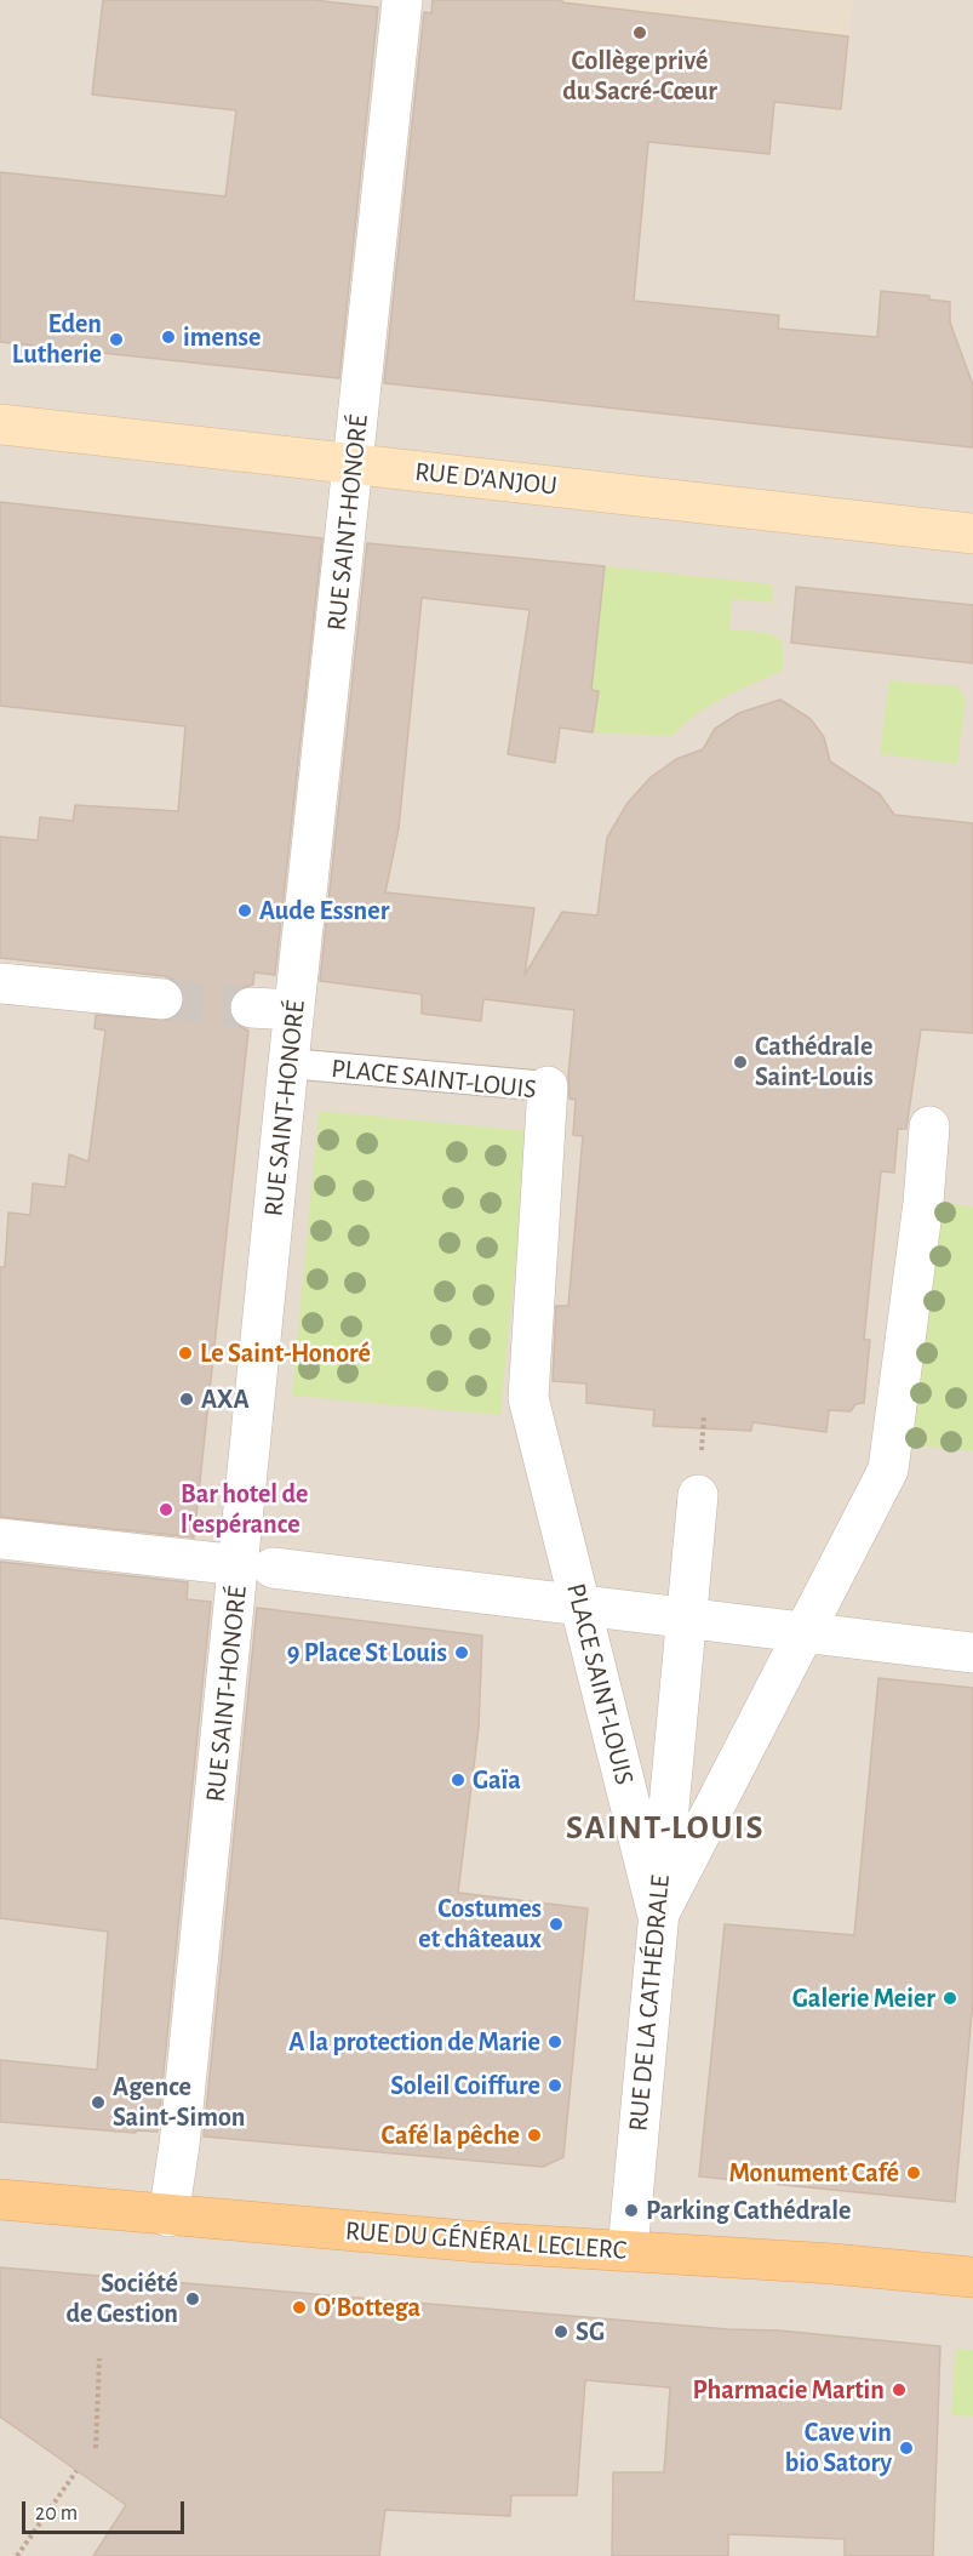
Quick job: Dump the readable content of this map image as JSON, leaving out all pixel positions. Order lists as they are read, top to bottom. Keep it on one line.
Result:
{"streets":{"main road":["RUE DU GÉNÉRAL LECLERC"],"street":["RUE D'ANJOU","RUE SAINT-HONORÉ","PLACE SAINT-LOUIS","RUE DE LA CATHÉDRALE"]},"crossings":[["RUE D'ANJOU","RUE SAINT-HONORÉ"],["RUE SAINT-HONORÉ","PLACE SAINT-LOUIS"],["RUE SAINT-HONORÉ","RUE DU GÉNÉRAL LECLERC"],["PLACE SAINT-LOUIS","RUE DE LA CATHÉDRALE"],["RUE DE LA CATHÉDRALE","RUE DU GÉNÉRAL LECLERC"]],"districts":["SAINT-LOUIS"],"places":["Collège privé du Sacré-Cœur","imense","Eden Lutherie","Aude Essner","Cathédrale Saint-Louis","Le Saint-Honoré","AXA","Bar hotel de l'espérance","9 Place St Louis","Gaïa","Costumes et châteaux","Galerie Meier","A la protection de Marie","Soleil Coiffure","Agence Saint-Simon","Café la pêche","Monument Café","Parking Cathédrale","Société de Gestion","O'Bottega","SG","Pharmacie Martin","Cave vin bio Satory"],"scale_bar":"20 m"}
